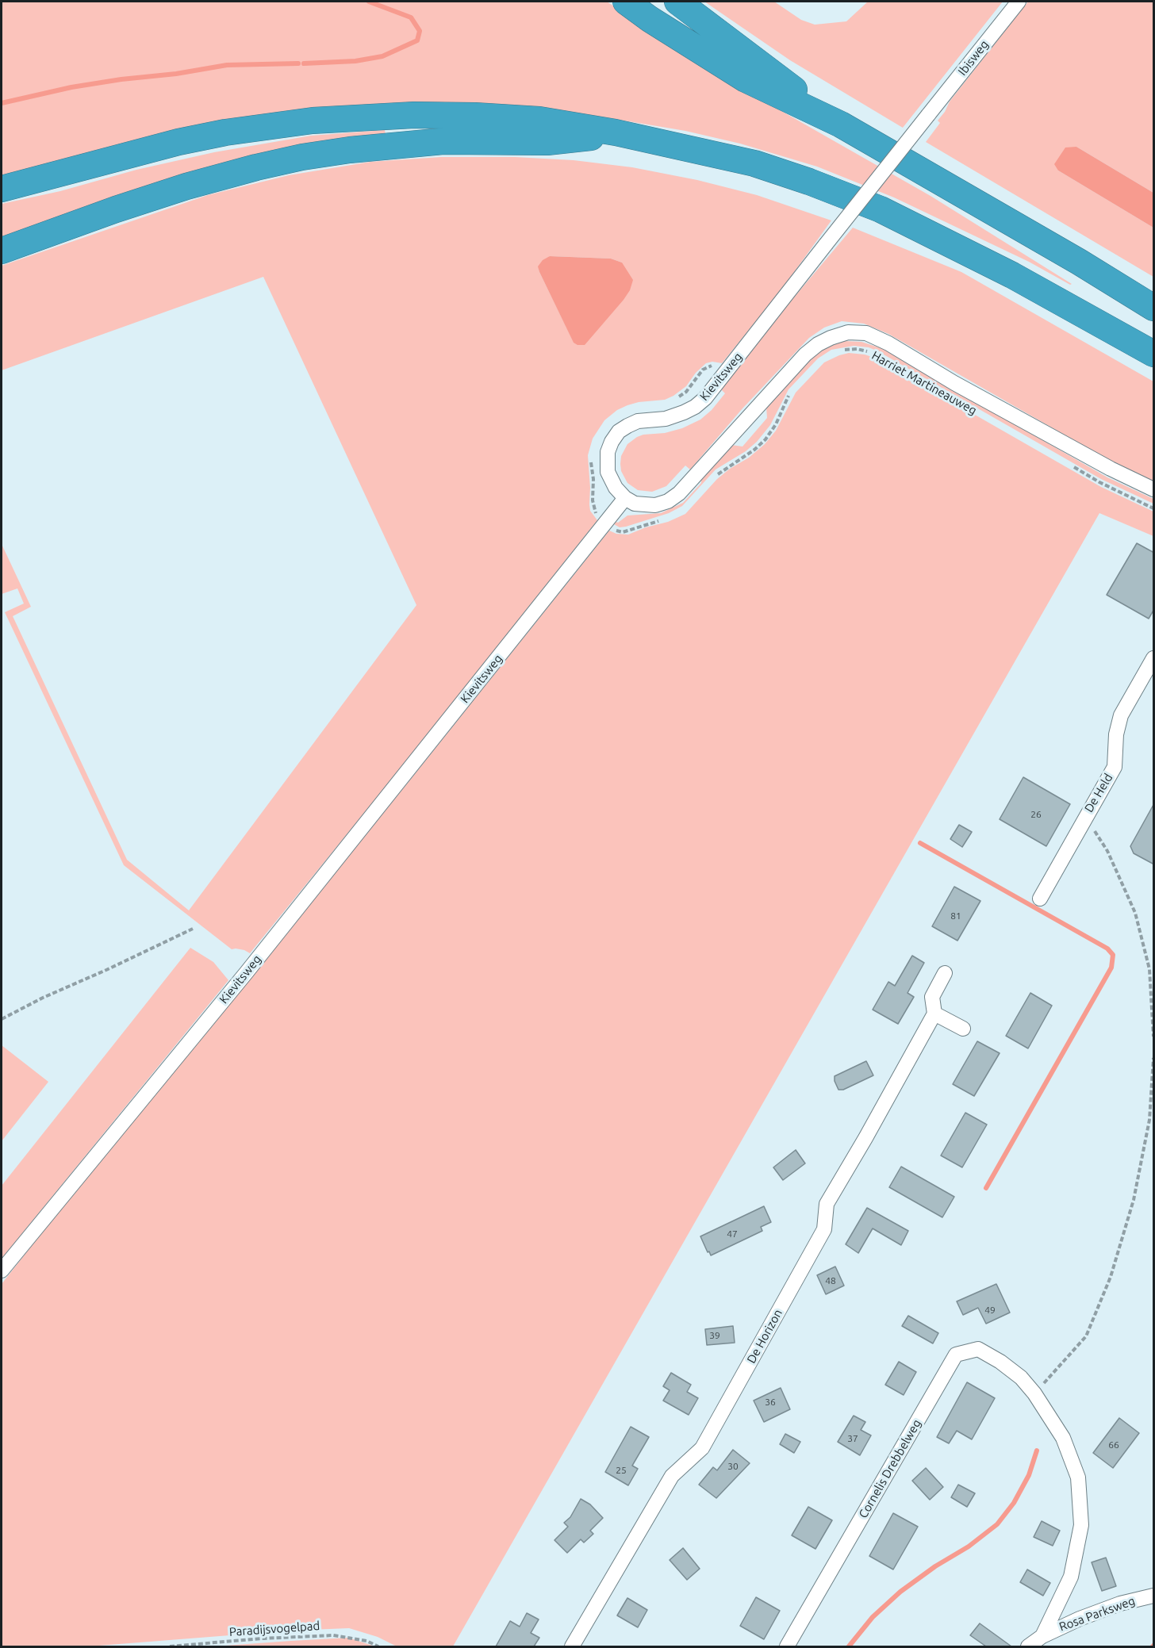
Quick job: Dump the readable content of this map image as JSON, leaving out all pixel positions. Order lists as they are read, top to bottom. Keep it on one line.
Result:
{"streets":{"street":["Ibisweg","Kievitsweg","Harriet Martineauweg","De Held","De Horizon","Cornelis Drebbelweg","Rosa Parksweg"],"path":["Paradijsvogelpad"]},"crossings":[["Ibisweg","Kievitsweg"],["Kievitsweg","Harriet Martineauweg"],["Cornelis Drebbelweg","Rosa Parksweg"]],"house_numbers":["26","81","47","48","49","39","36","37","66","30","25"]}
